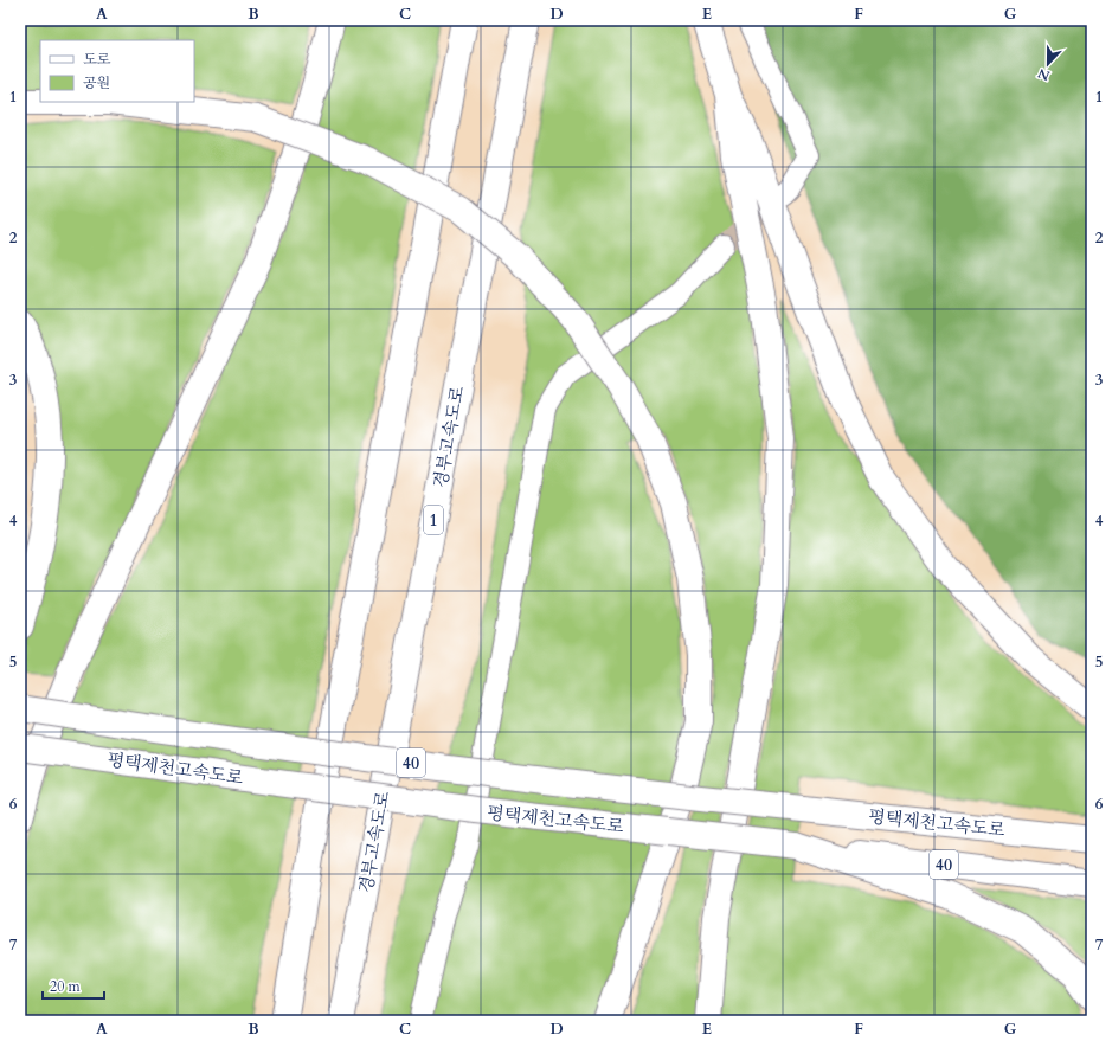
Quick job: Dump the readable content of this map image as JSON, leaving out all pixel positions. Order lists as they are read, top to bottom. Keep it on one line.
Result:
{"streets":{"highway":["경부고속도로","1","40","평택제천고속도로"]},"legend":["도로","공원"],"scale_bar":"20 m","north":"bottom","grid":{"columns":["A","B","C","D","E","F","G"],"rows":["1","2","3","4","5","6","7"]}}
